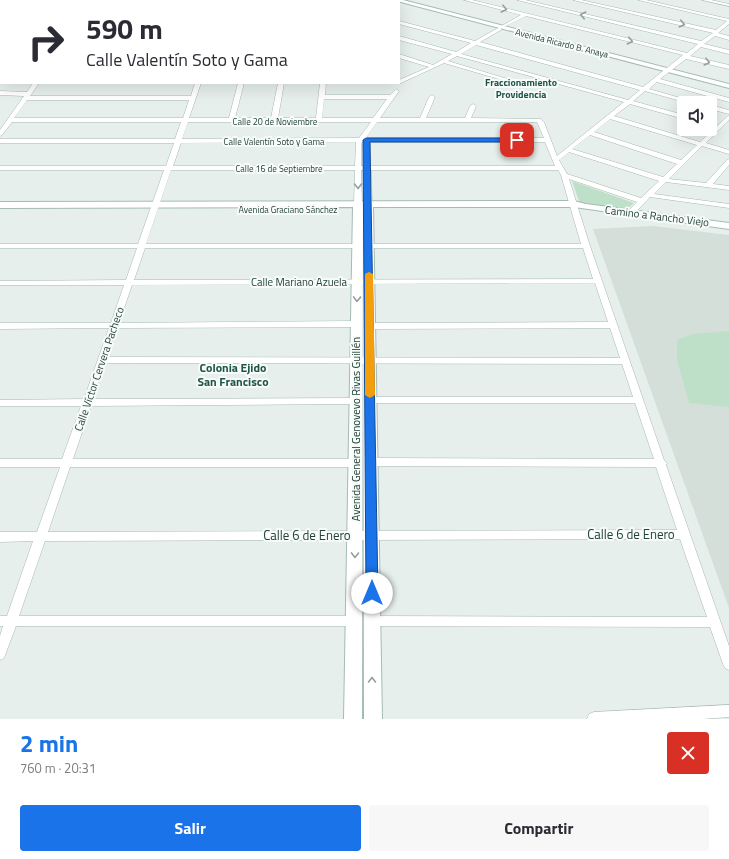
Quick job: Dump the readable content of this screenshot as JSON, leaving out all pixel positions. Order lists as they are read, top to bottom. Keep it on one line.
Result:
{"streets":{"street":["Avenida Ricardo B. Anaya","Calle 20 de Noviembre","Calle Valentín Soto y Gama","Calle 16 de Septiembre","Avenida Graciano Sánchez","Camino a Rancho Viejo","Calle Mariano Azuela","Calle Víctor Cervera Pacheco","Avenida General Genovevo Rivas Guillén","Calle 6 de Enero"]},"crossings":[["Calle 20 de Noviembre","Calle Valentín Soto y Gama"],["Calle 20 de Noviembre","Calle Víctor Cervera Pacheco"],["Calle Valentín Soto y Gama","Calle Víctor Cervera Pacheco"],["Calle Valentín Soto y Gama","Avenida General Genovevo Rivas Guillén"],["Calle 16 de Septiembre","Calle Víctor Cervera Pacheco"],["Calle 16 de Septiembre","Avenida General Genovevo Rivas Guillén"],["Avenida Graciano Sánchez","Camino a Rancho Viejo"],["Avenida Graciano Sánchez","Calle Víctor Cervera Pacheco"],["Avenida Graciano Sánchez","Avenida General Genovevo Rivas Guillén"],["Calle Mariano Azuela","Calle Víctor Cervera Pacheco"],["Calle Mariano Azuela","Avenida General Genovevo Rivas Guillén"],["Calle Víctor Cervera Pacheco","Calle 6 de Enero"],["Avenida General Genovevo Rivas Guillén","Calle 6 de Enero"]],"districts":["Fraccionamiento Providencia","Colonia Ejido San Francisco"],"page":{"turn":["590 m","Calle Valentín Soto y Gama"],"heading":["2 min","760 m · 20:31"],"buttons":["Salir","Compartir"]}}
